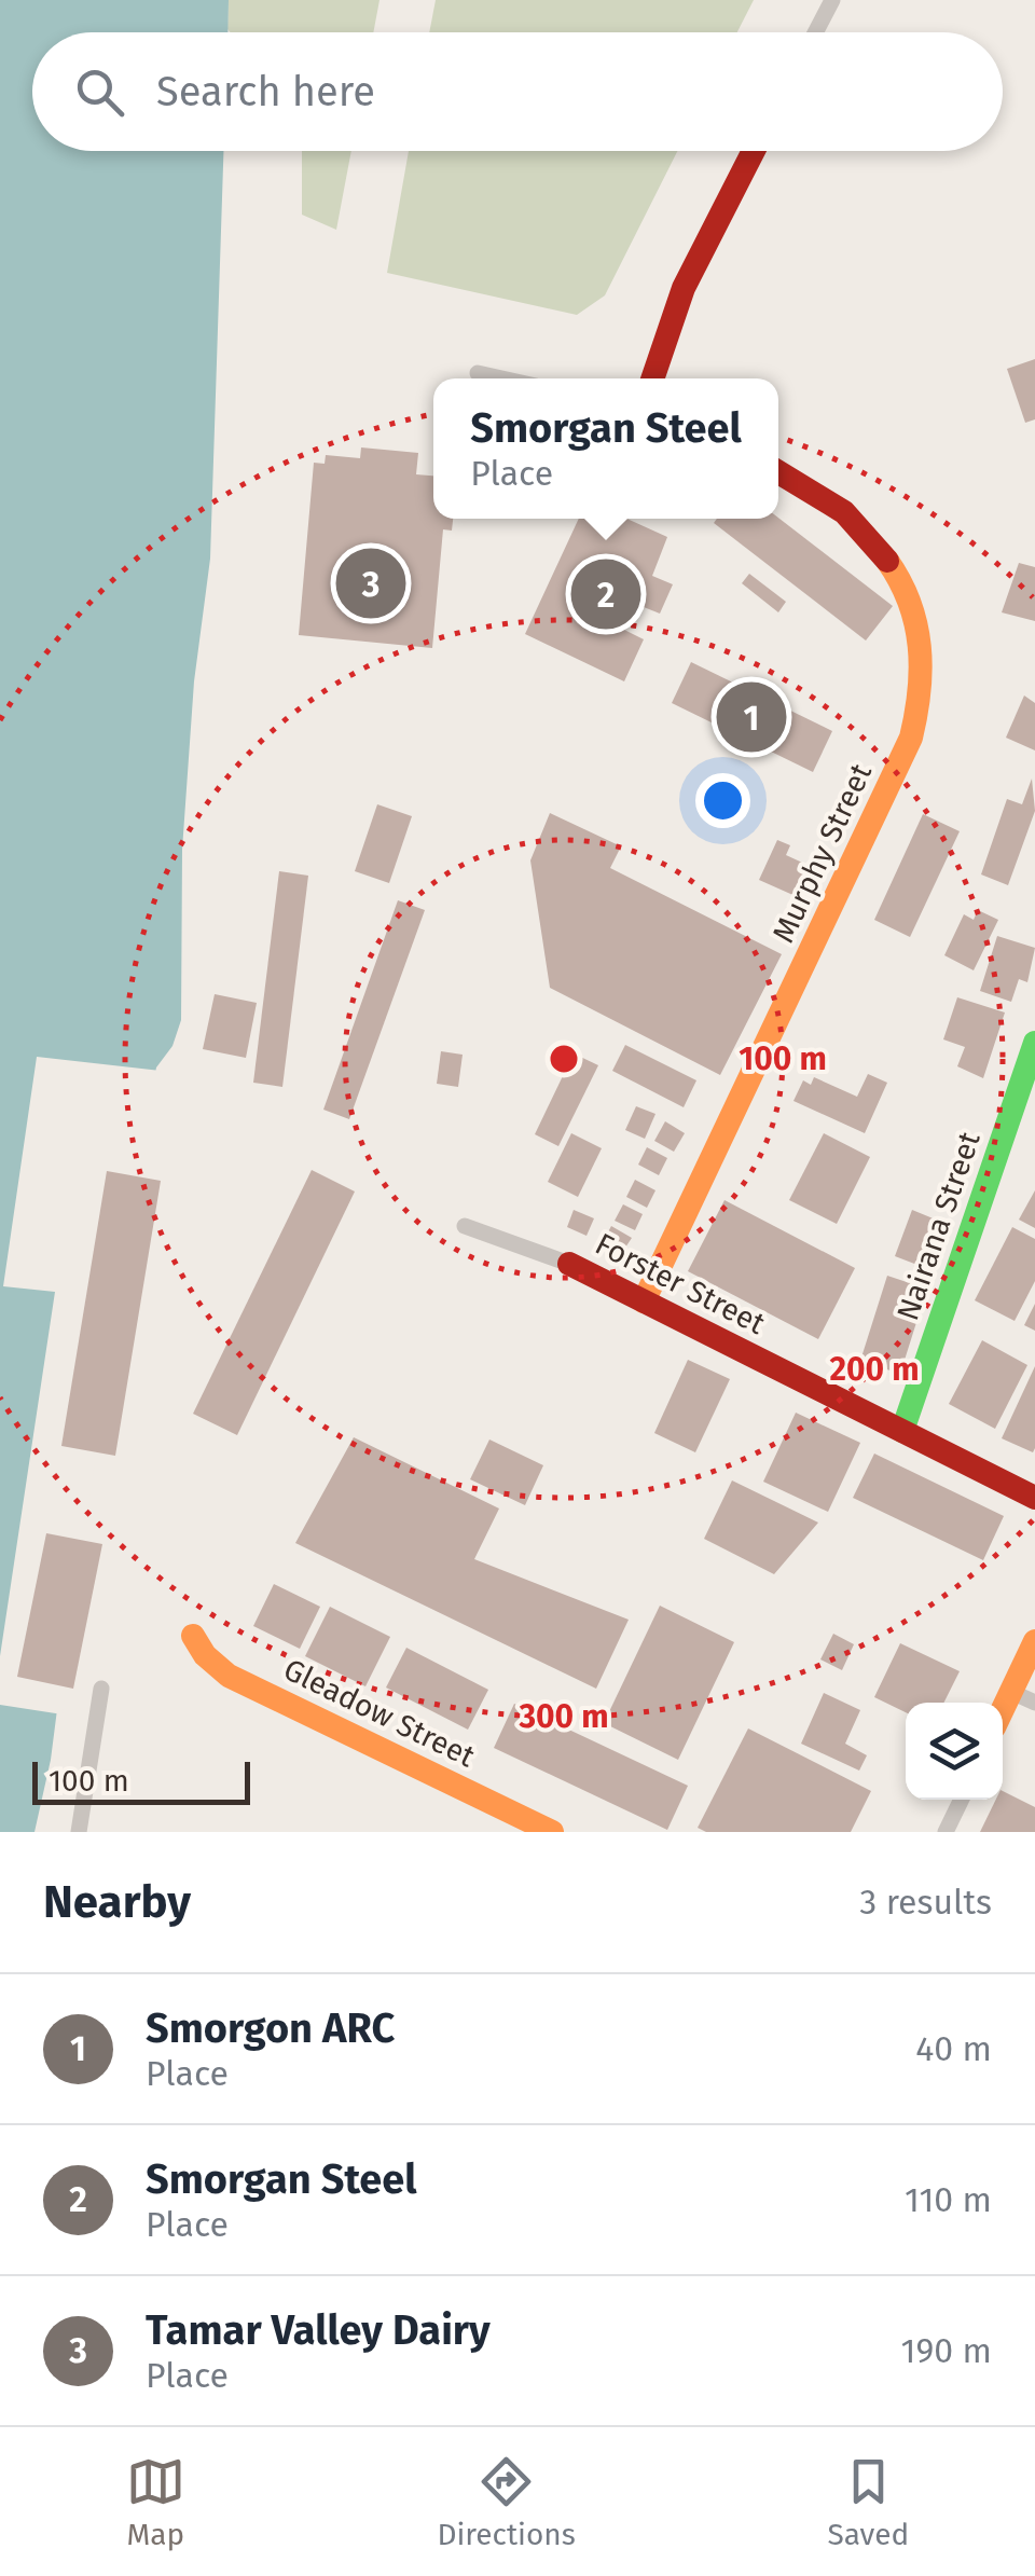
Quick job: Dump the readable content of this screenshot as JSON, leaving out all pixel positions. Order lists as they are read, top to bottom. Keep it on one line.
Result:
{"streets":{"street":["Murphy Street","Nairana Street","Forster Street","Gleadow Street"]},"crossings":[["Murphy Street","Forster Street"],["Nairana Street","Forster Street"]],"scale_bar":"100 m","page":{"search":"Search here","popup":["Smorgan Steel","Place"],"pins":["3","2","1"],"scale":"100 m","heading":["Nearby","3 results"],"list":[{"mark":"1","name":"Smorgon ARC","note":"Place","value":"40 m"},{"mark":"2","name":"Smorgan Steel","note":"Place","value":"110 m"},{"mark":"3","name":"Tamar Valley Dairy","note":"Place","value":"190 m"}],"nav":["Map","Directions","Saved"]},"rings":["100 m","200 m","300 m"]}
